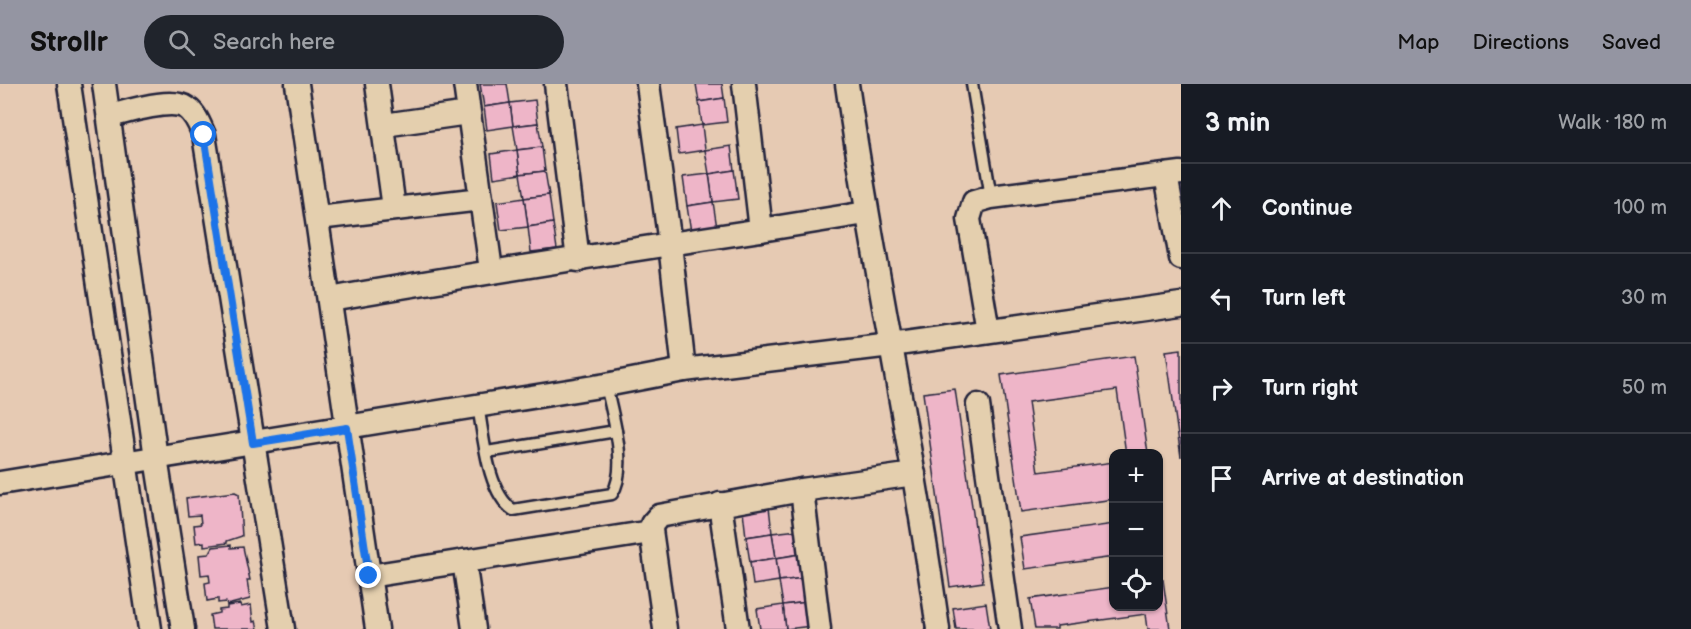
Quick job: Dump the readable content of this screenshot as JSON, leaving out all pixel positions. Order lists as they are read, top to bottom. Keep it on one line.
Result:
{"page":{"header":"Strollr","search":"Search here","nav":["Map","Directions","Saved"],"heading":["3 min","Walk · 180 m"],"list":[["Continue","100 m"],["Turn left","30 m"],["Turn right","50 m"],"Arrive at destination"],"map_buttons":["+","−"]}}
